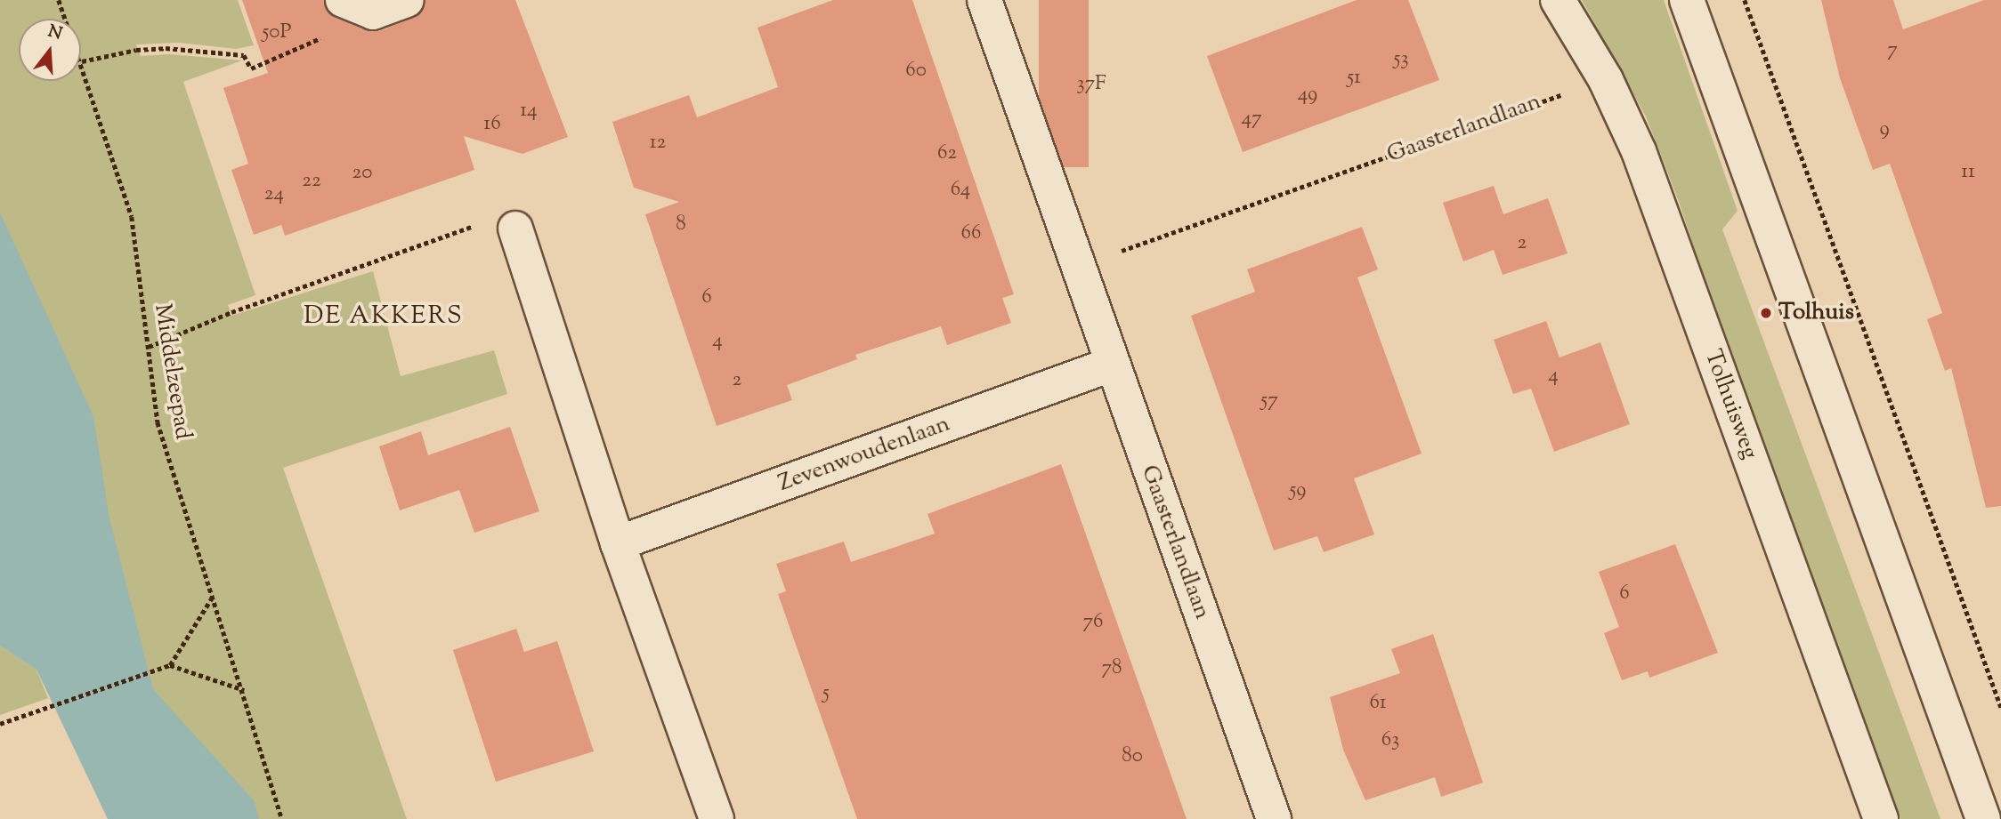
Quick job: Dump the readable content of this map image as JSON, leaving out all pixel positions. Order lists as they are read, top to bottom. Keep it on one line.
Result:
{"streets":{"street":["Gaasterlandlaan","Tolhuisweg","Zevenwoudenlaan"],"path":["Middelzeepad"]},"crossings":[["Gaasterlandlaan","Tolhuisweg"],["Gaasterlandlaan","Zevenwoudenlaan"]],"districts":["DE AKKERS"],"places":["Tolhuis"],"house_numbers":["50P","7","53","60","51","37F","49","14","47","16","9","12","62","11","20","22","64","24","8","66","2","6","4","4","2","57","59","6","76","78","5","61","63","80"],"north":"top"}
